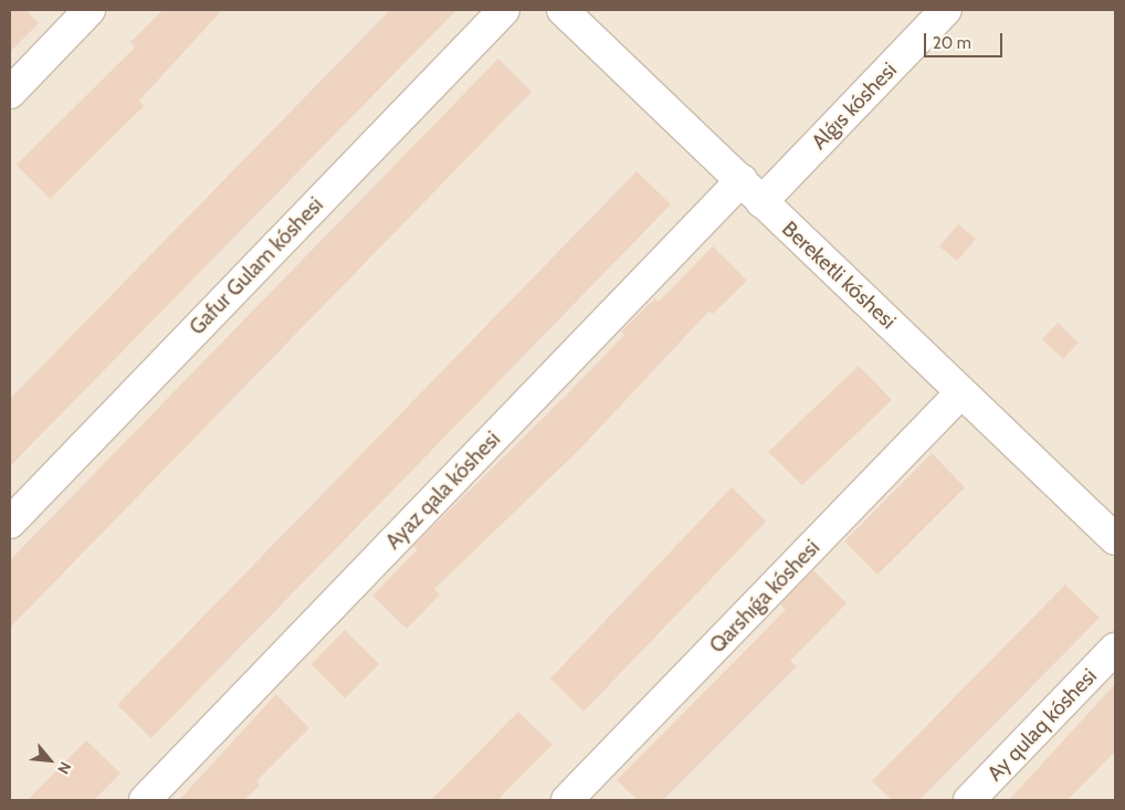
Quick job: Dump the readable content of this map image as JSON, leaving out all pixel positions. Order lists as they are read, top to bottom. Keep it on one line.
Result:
{"streets":{"street":["Alǵıs kóshesi","Gafur Gulam kóshesi","Bereketli kóshesi","Ayaz qala kóshesi","Qarshıǵa kóshesi","Ay qulaq kóshesi"]},"crossings":[["Alǵıs kóshesi","Bereketli kóshesi"],["Bereketli kóshesi","Ayaz qala kóshesi"],["Bereketli kóshesi","Qarshıǵa kóshesi"]],"scale_bar":"20 m","north":"bottom right"}
